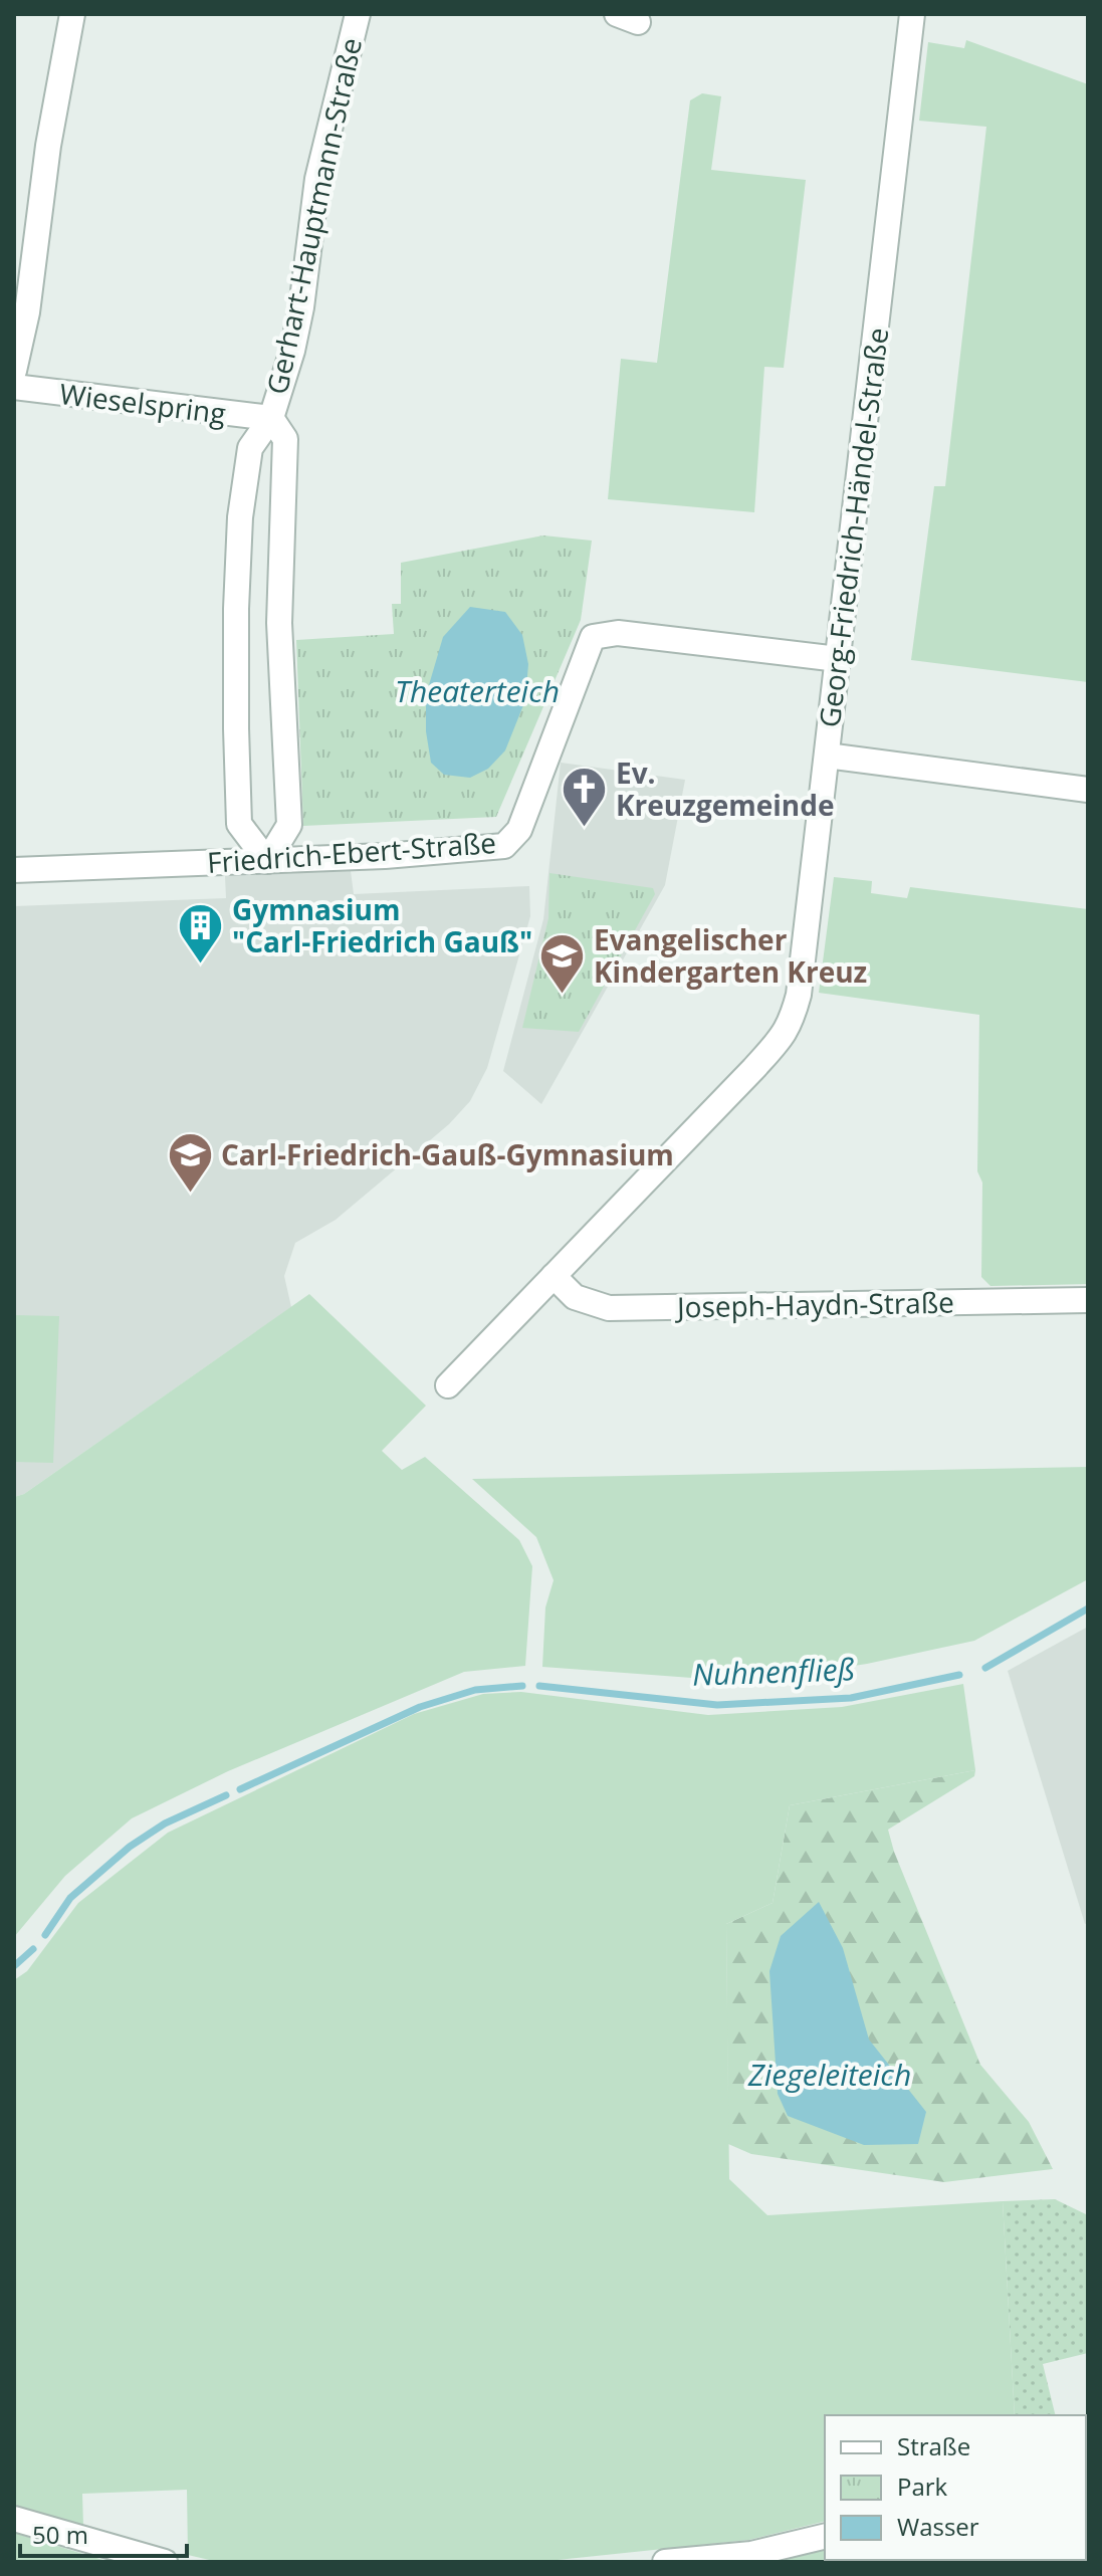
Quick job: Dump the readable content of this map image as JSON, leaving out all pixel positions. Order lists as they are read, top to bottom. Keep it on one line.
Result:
{"streets":{"street":["Gerhart-Hauptmann-Straße","Wieselspring","Georg-Friedrich-Händel-Straße","Friedrich-Ebert-Straße","Joseph-Haydn-Straße"]},"crossings":[["Gerhart-Hauptmann-Straße","Wieselspring"],["Gerhart-Hauptmann-Straße","Friedrich-Ebert-Straße"],["Georg-Friedrich-Händel-Straße","Friedrich-Ebert-Straße"],["Georg-Friedrich-Händel-Straße","Joseph-Haydn-Straße"]],"water":["Theaterteich","Nuhnenfließ","Ziegeleiteich"],"places":{"church":["Ev. Kreuzgemeinde"],"building":["Gymnasium \"Carl-Friedrich Gauß\""],"school or university":["Evangelischer Kindergarten Kreuz","Carl-Friedrich-Gauß-Gymnasium"]},"legend":["Straße","Park","Wasser"],"scale_bar":"50 m"}
